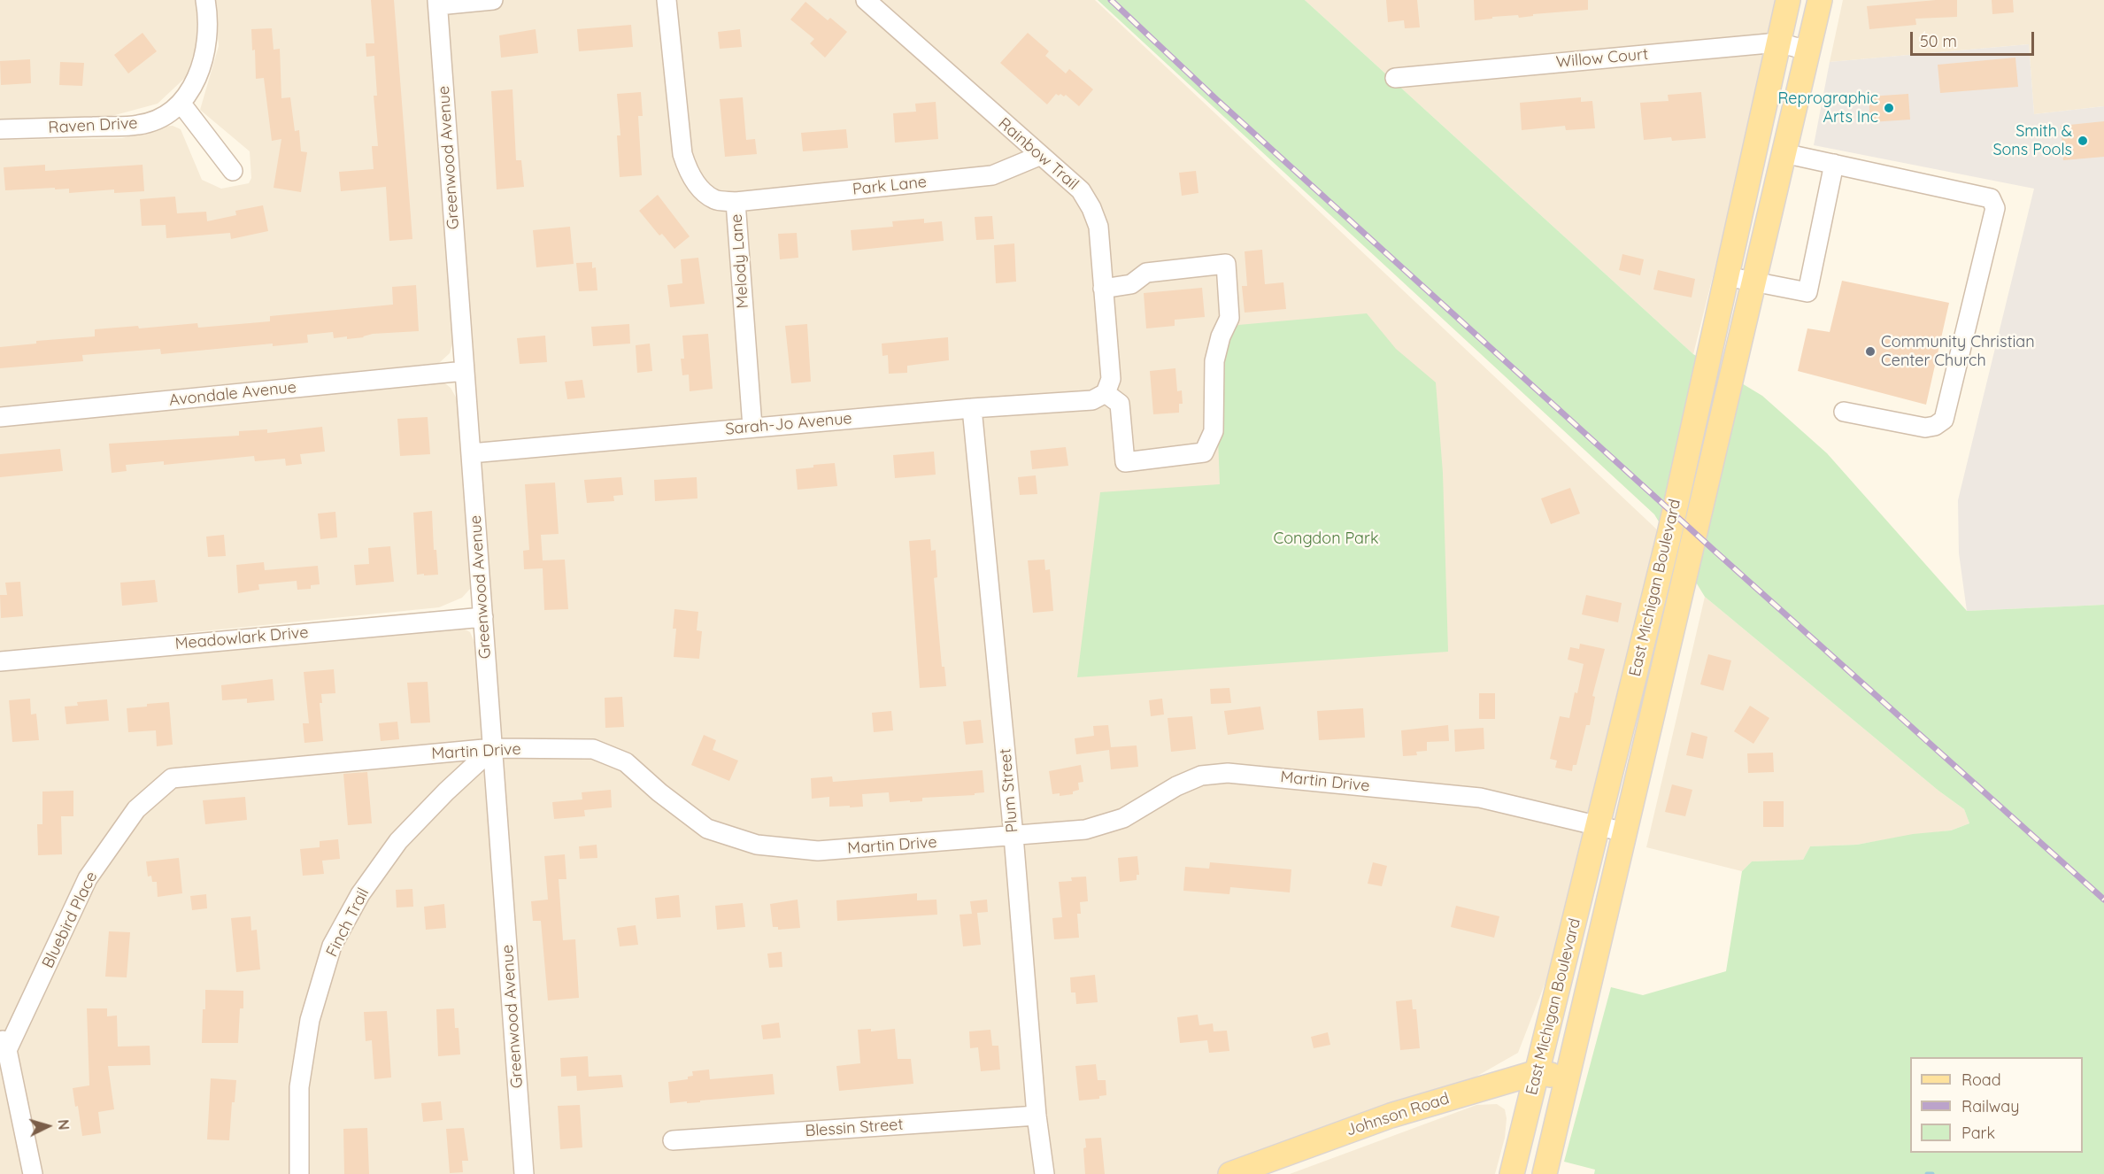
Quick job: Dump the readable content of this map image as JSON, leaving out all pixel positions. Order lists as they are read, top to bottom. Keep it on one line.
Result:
{"streets":{"main road":["East Michigan Boulevard","Johnson Road"],"street":["Willow Court","Raven Drive","Rainbow Trail","Greenwood Avenue","Park Lane","Melody Lane","Avondale Avenue","Sarah-Jo Avenue","Meadowlark Drive","Martin Drive","Plum Street","Bluebird Place","Finch Trail","Blessin Street"]},"crossings":[["Willow Court","East Michigan Boulevard"],["Rainbow Trail","Park Lane"],["Rainbow Trail","Sarah-Jo Avenue"],["Greenwood Avenue","Avondale Avenue"],["Greenwood Avenue","Sarah-Jo Avenue"],["Greenwood Avenue","Meadowlark Drive"],["Greenwood Avenue","Martin Drive"],["Greenwood Avenue","Finch Trail"],["Park Lane","Melody Lane"],["Melody Lane","Sarah-Jo Avenue"],["Sarah-Jo Avenue","Plum Street"],["East Michigan Boulevard","Martin Drive"],["East Michigan Boulevard","Johnson Road"],["Martin Drive","Plum Street"],["Martin Drive","Bluebird Place"],["Martin Drive","Finch Trail"],["Plum Street","Blessin Street"]],"parks":["Congdon Park"],"places":["Reprographic Arts Inc","Smith & Sons Pools","Community Christian Center Church"],"legend":["Road","Railway","Park"],"scale_bar":"50 m","north":"right"}
